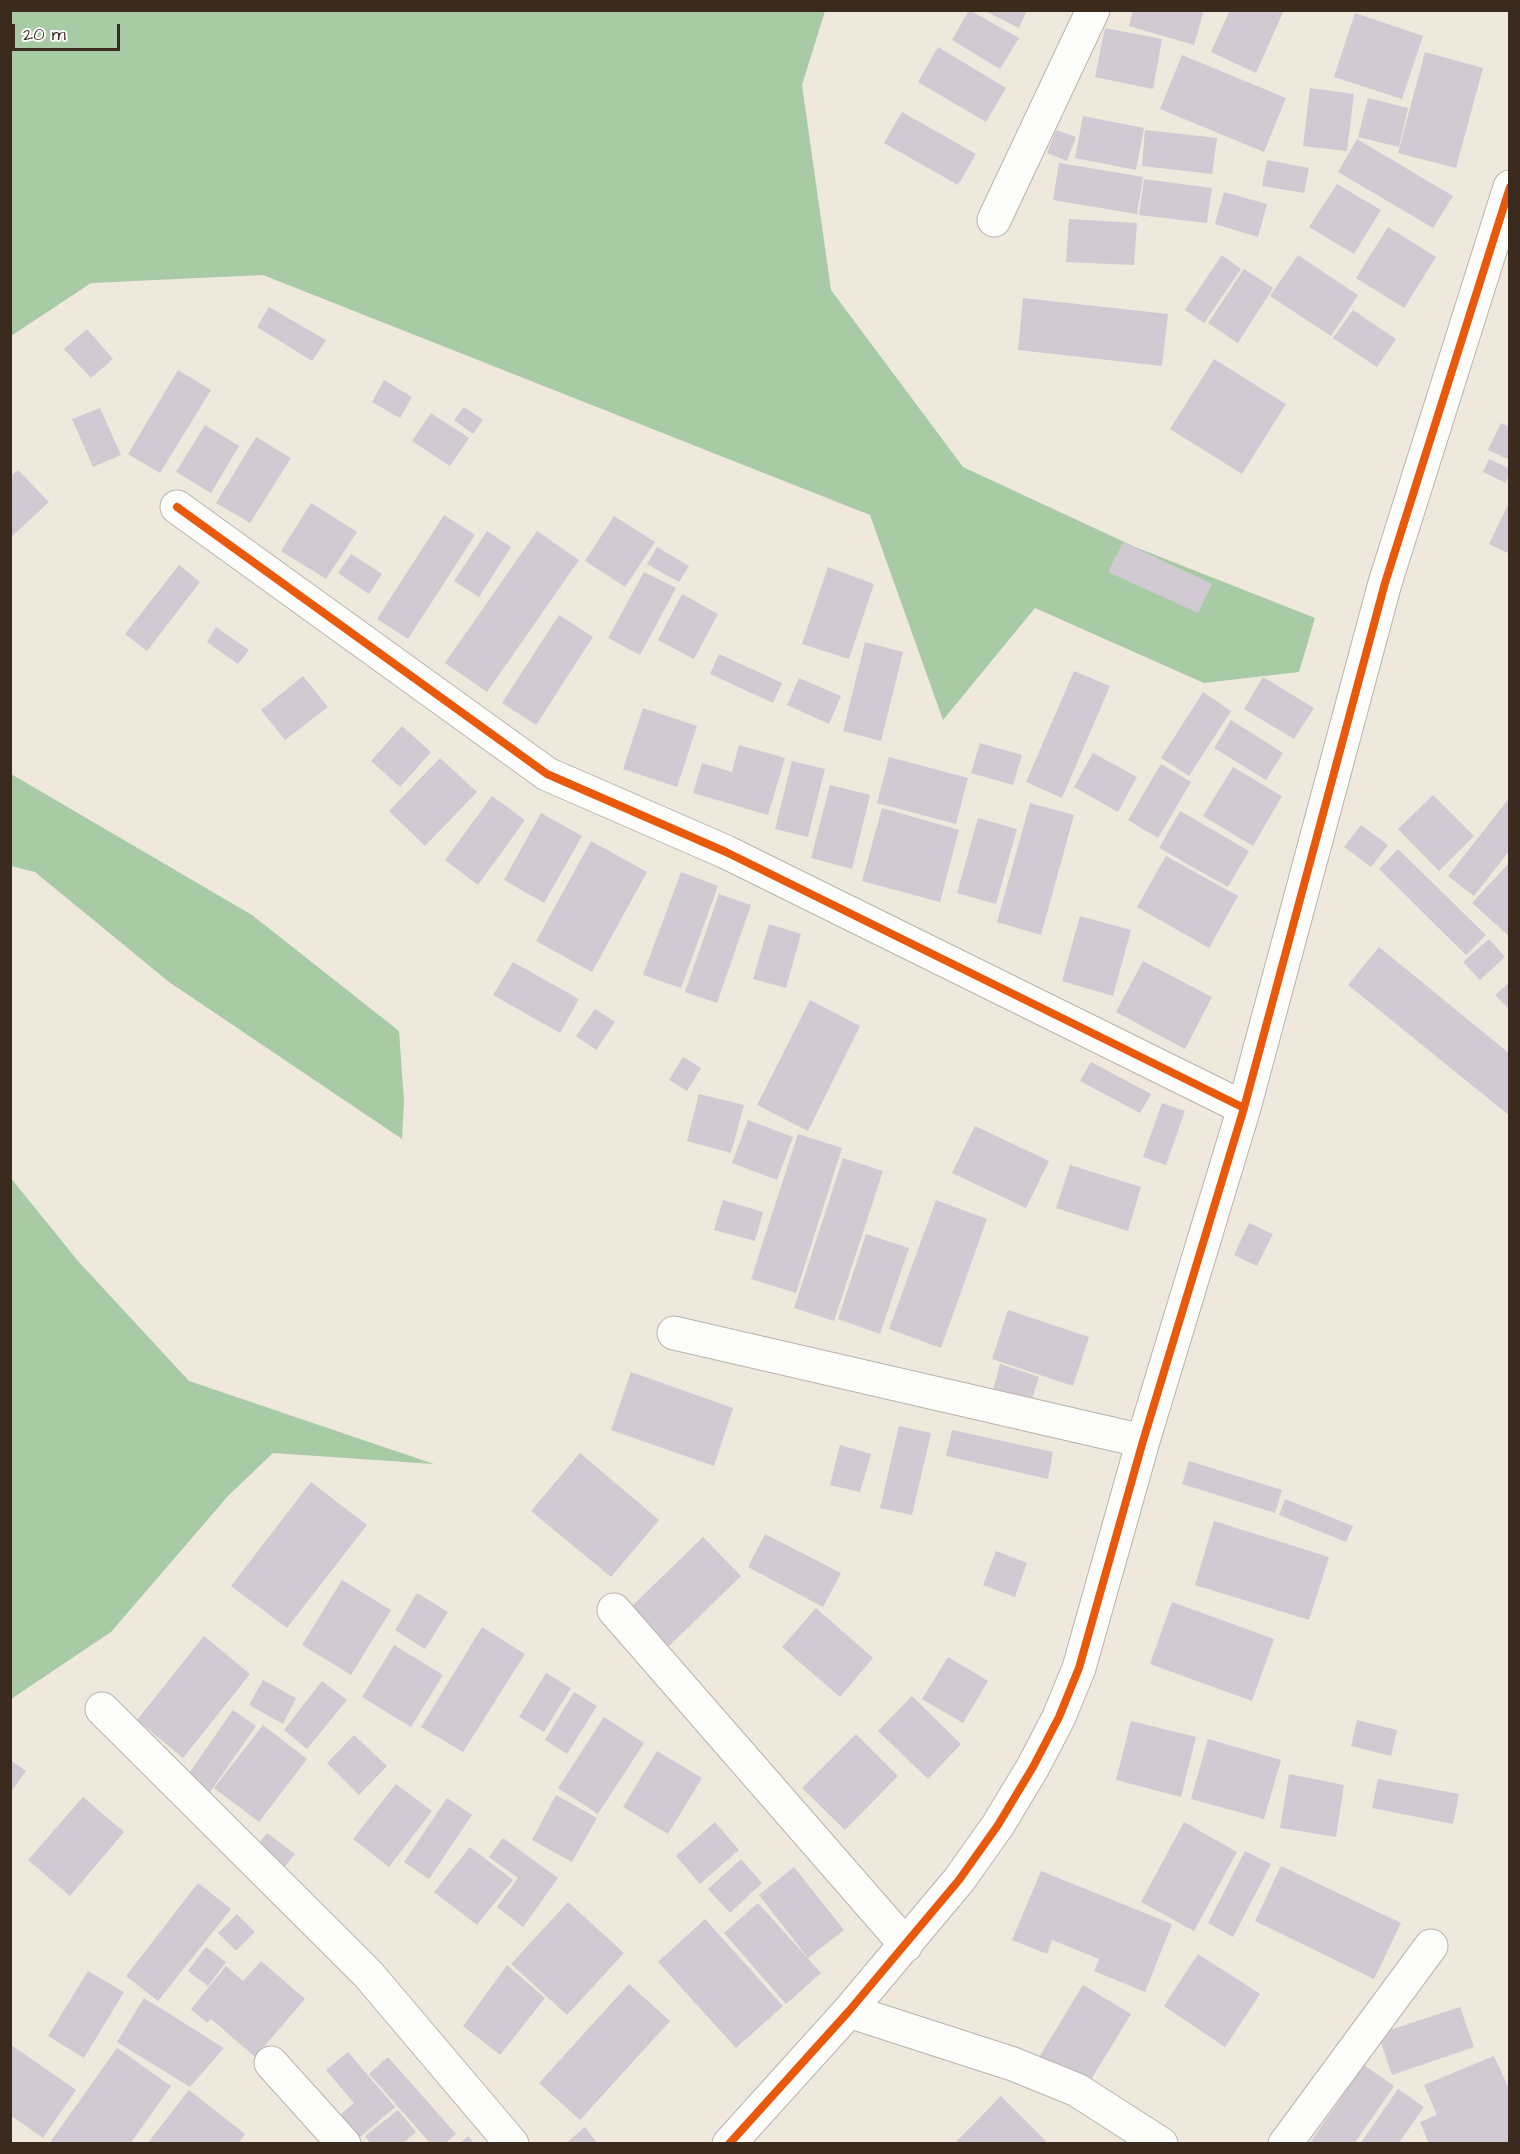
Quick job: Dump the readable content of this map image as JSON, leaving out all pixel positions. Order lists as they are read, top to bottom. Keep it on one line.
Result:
{"scale_bar":"20 m"}
